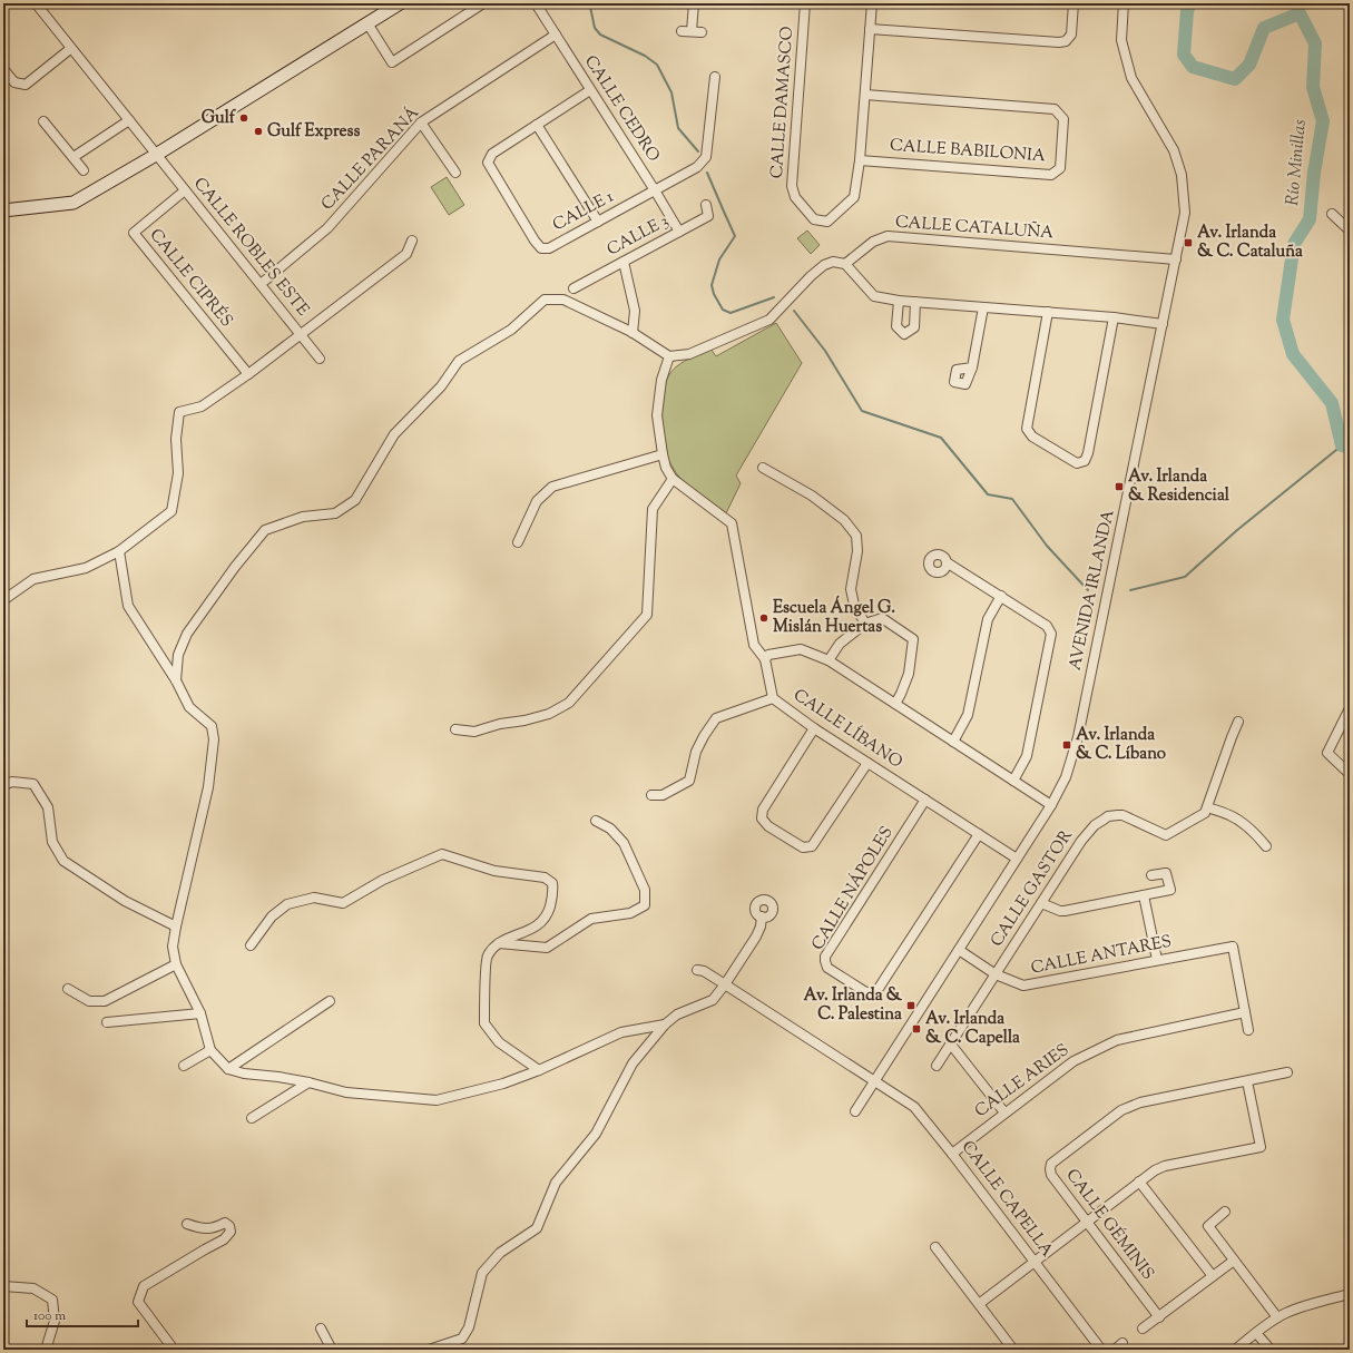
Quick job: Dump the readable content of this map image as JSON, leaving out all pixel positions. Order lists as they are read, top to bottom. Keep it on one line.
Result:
{"streets":{"street":["CALLE DAMASCO","CALLE CEDRO","CALLE BABILONIA","CALLE PARANÁ","CALLE 1","CALLE CATALUÑA","CALLE 3","CALLE ROBLES ESTE","CALLE CIPRÉS","AVENIDA IRLANDA","CALLE LÍBANO","CALLE NÁPOLES","CALLE GASTOR","CALLE ANTARES","CALLE ARIES","CALLE CAPELLA","CALLE GÉMINIS"]},"crossings":[["CALLE DAMASCO","CALLE BABILONIA"],["CALLE CEDRO","CALLE PARANÁ"],["CALLE CEDRO","CALLE 1"],["CALLE CEDRO","CALLE 3"],["CALLE PARANÁ","CALLE ROBLES ESTE"],["CALLE CATALUÑA","AVENIDA IRLANDA"],["CALLE ROBLES ESTE","CALLE CIPRÉS"],["AVENIDA IRLANDA","CALLE LÍBANO"],["AVENIDA IRLANDA","CALLE ANTARES"],["AVENIDA IRLANDA","CALLE CAPELLA"],["CALLE LÍBANO","CALLE NÁPOLES"],["CALLE GASTOR","CALLE ANTARES"],["CALLE ANTARES","CALLE ARIES"],["CALLE ARIES","CALLE CAPELLA"]],"water":["Río Minillas"],"places":{"other":["Gulf","Gulf Express","Escuela Ángel G. Mislán Huertas"],"transit":["Av. Irlanda & C. Cataluña","Av. Irlanda & Residencial","Av. Irlanda & C. Líbano","Av. Irlanda & C. Palestina","Av. Irlanda & C. Capella"]},"scale_bar":"100 m"}
